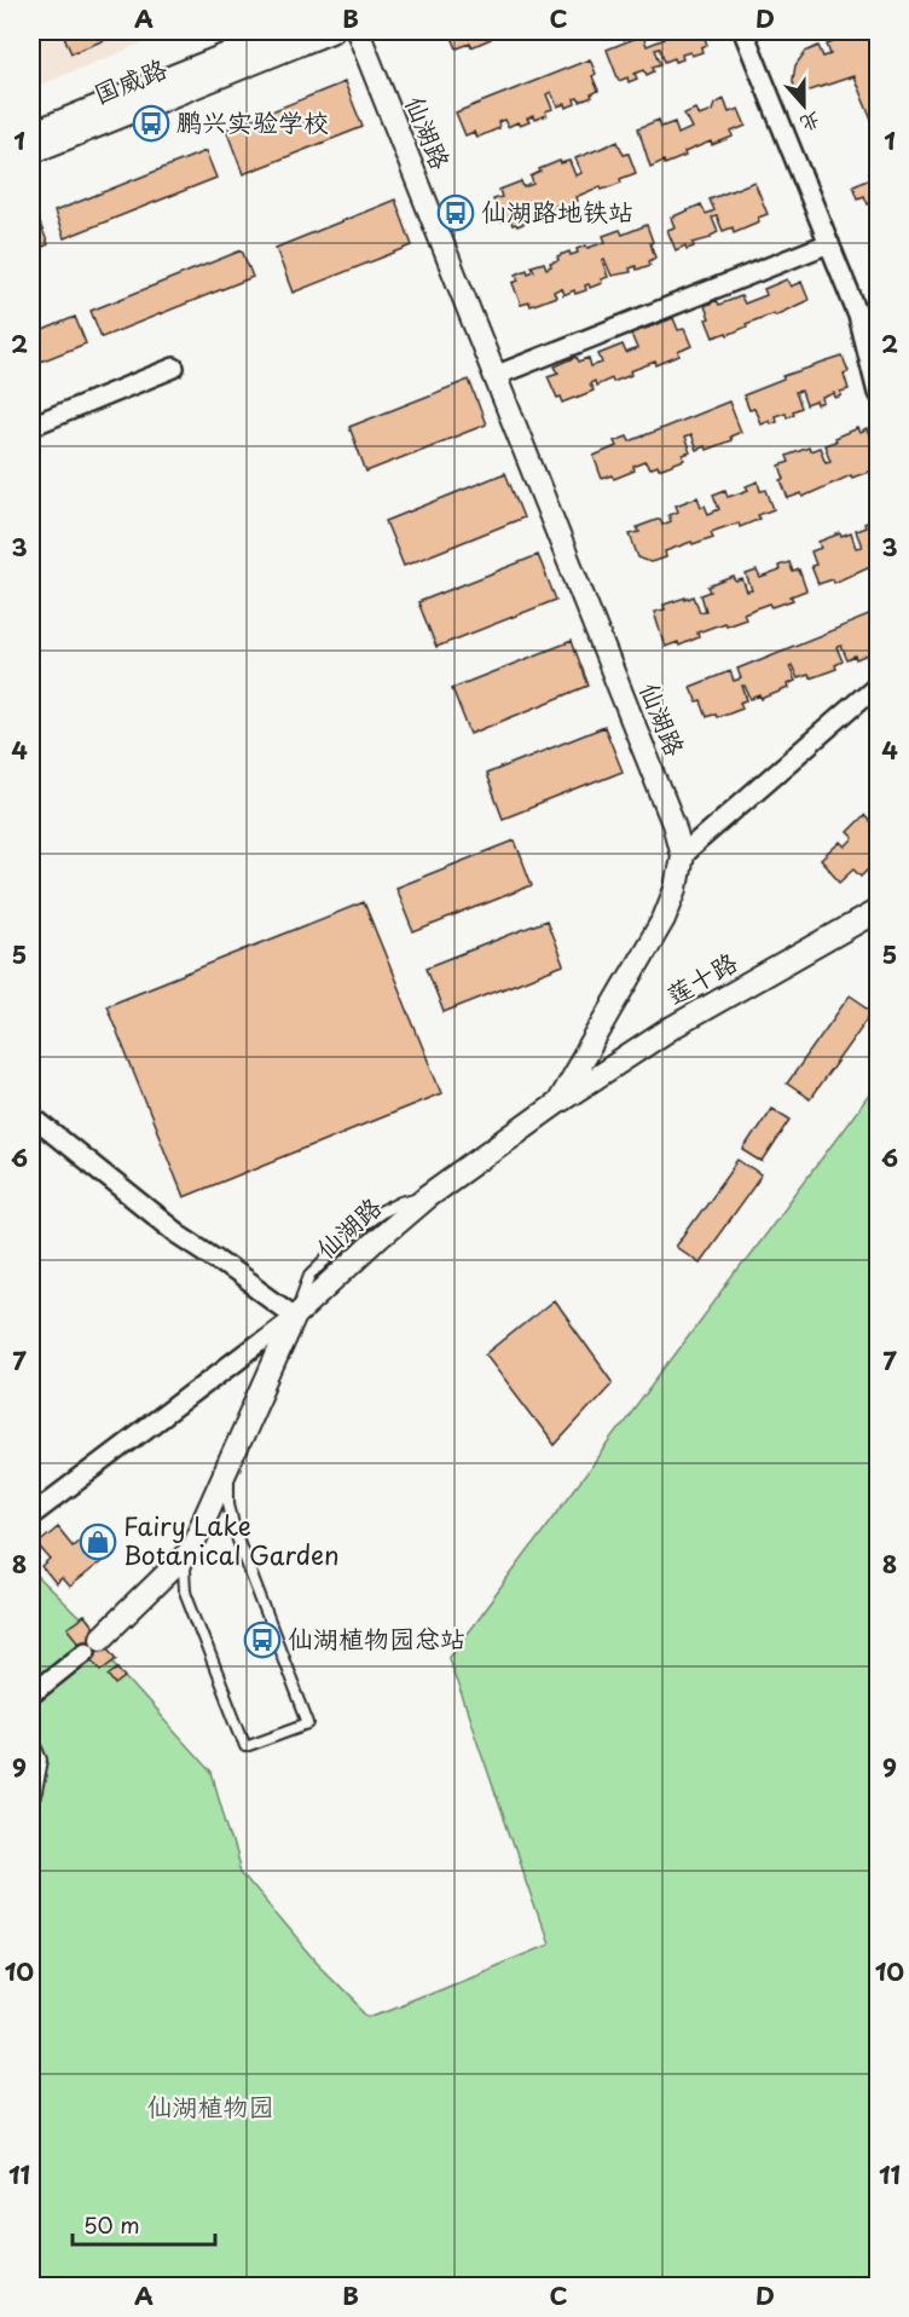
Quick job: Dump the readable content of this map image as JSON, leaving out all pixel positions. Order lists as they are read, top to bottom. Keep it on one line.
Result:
{"streets":{"street":["国威路","仙湖路","莲十路"]},"crossings":[["仙湖路","莲十路"]],"parks":["仙湖植物园"],"places":{"bus stop":["鹏兴实验学校","仙湖路地铁站","仙湖植物园总站"],"shop":["Fairy Lake Botanical Garden"]},"scale_bar":"50 m","north":"bottom","grid":{"columns":["A","B","C","D"],"rows":["1","2","3","4","5","6","7","8","9","10","11"]}}
